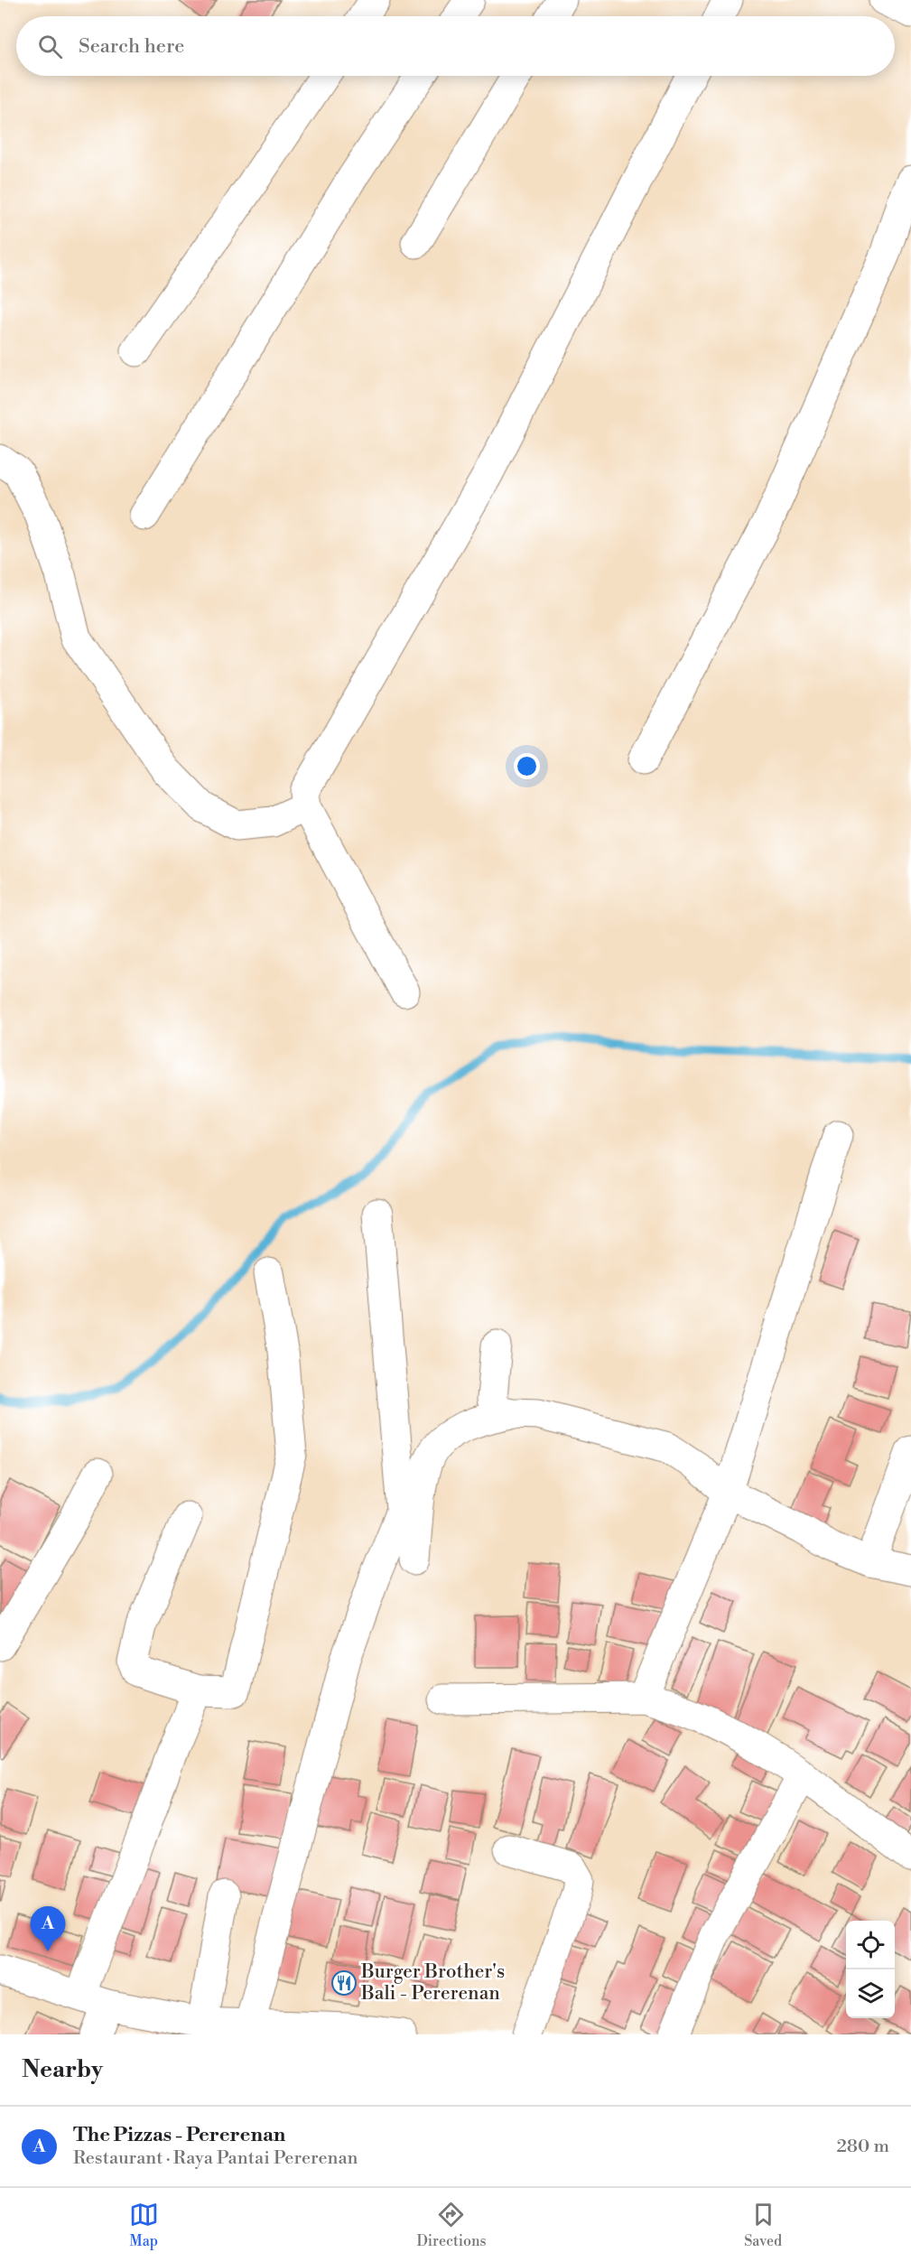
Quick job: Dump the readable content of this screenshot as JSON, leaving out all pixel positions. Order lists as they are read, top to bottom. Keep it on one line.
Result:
{"places":{"restaurant":["Burger Brother's Bali - Pererenan"]},"page":{"search":"Search here","pins":"A","heading":"Nearby","list":[{"mark":"A","name":"The Pizzas - Pererenan","note":"Restaurant · Raya Pantai Pererenan","value":"280 m"}],"nav":["Map","Directions","Saved"]}}
